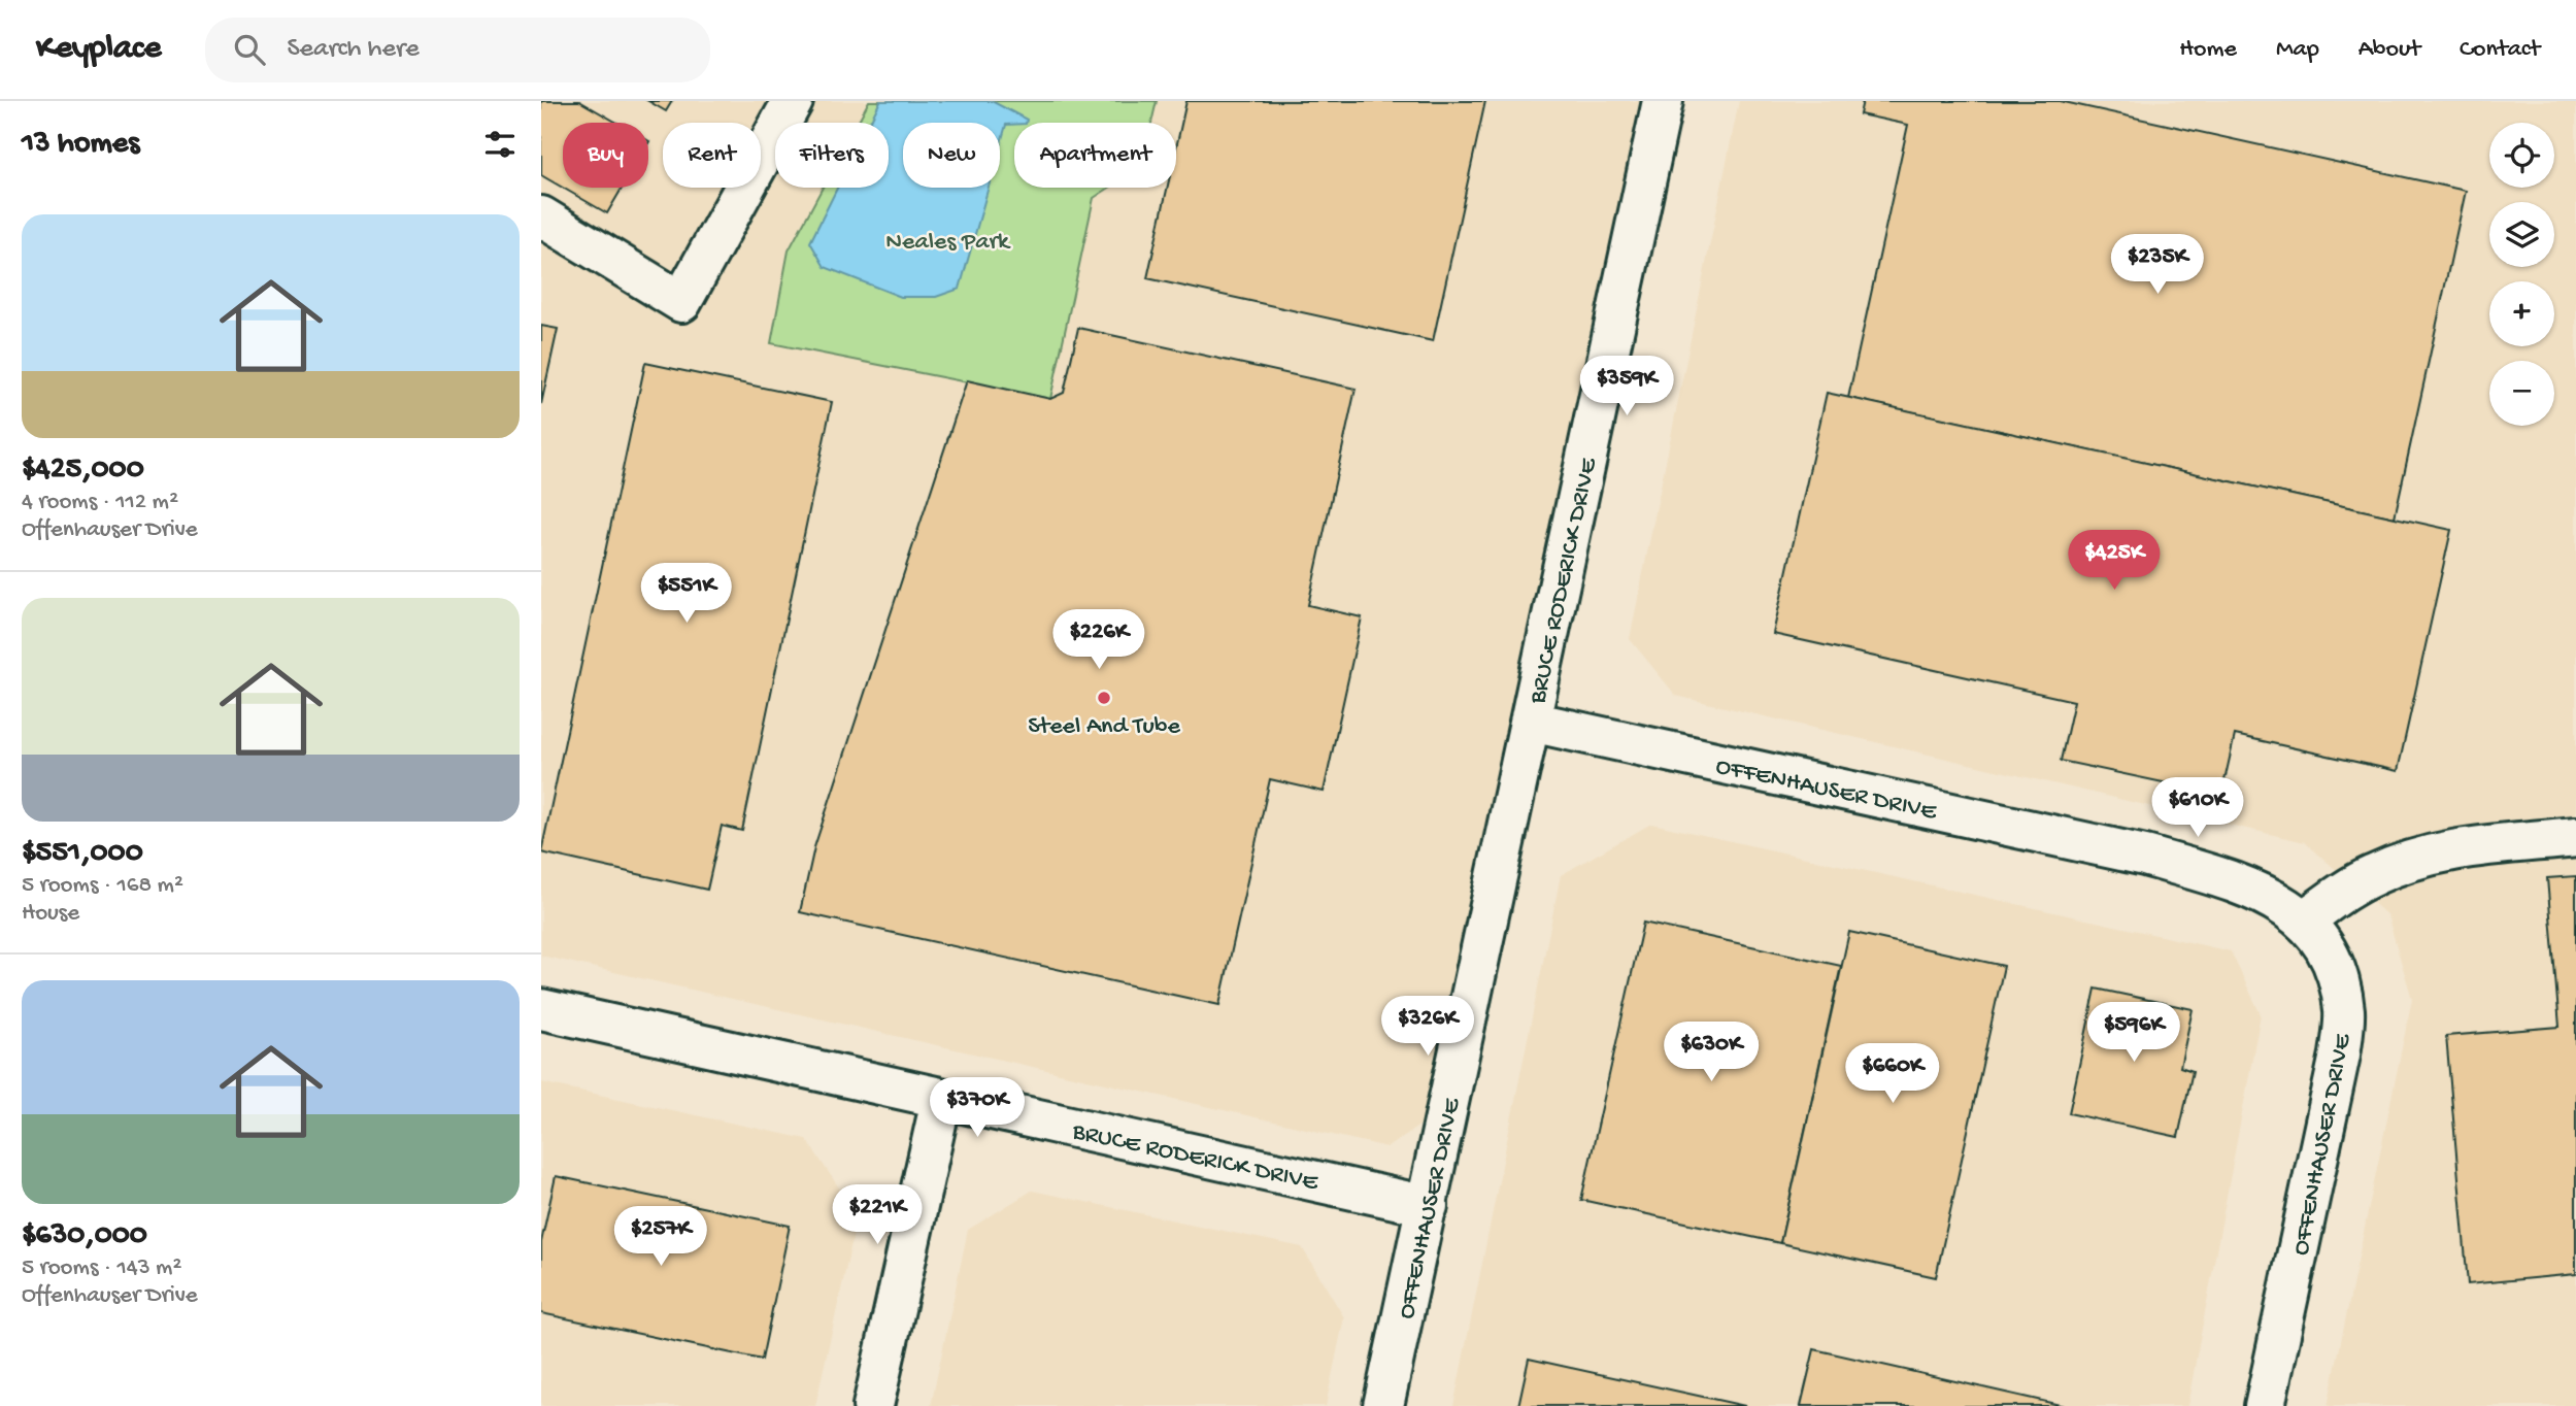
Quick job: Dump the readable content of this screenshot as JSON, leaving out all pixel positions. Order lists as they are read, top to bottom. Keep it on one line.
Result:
{"streets":{"street":["BRUCE RODERICK DRIVE","OFFENHAUSER DRIVE"]},"crossings":[["BRUCE RODERICK DRIVE","OFFENHAUSER DRIVE"]],"parks":["Neales Park"],"places":["Steel And Tube"],"page":{"header":"Keyplace","search":"Search here","nav":["Home","Map","About","Contact"],"heading":"13 homes","map_buttons":["+","−"],"chip":["Buy","Rent","Filters","New","Apartment"],"list":[{"name":"$425,000","note":"4 rooms · 112 m² · Offenhauser Drive"},{"name":"$551,000","note":"5 rooms · 168 m² · House"},{"name":"$630,000","note":"5 rooms · 143 m² · Offenhauser Drive"}],"price":["$235K","$359K","$425K","$551K","$226K","$610K","$326K","$596K","$630K","$660K","$370K","$221K","$257K"]}}
